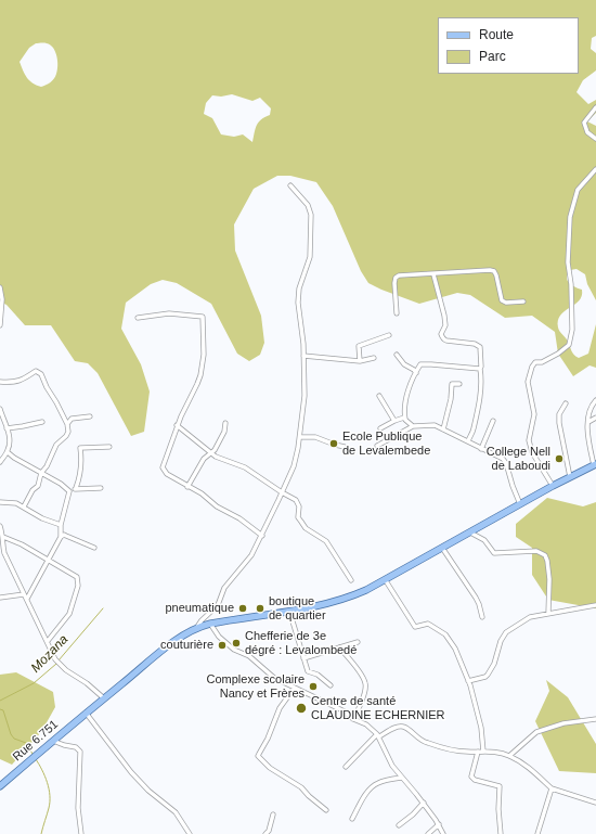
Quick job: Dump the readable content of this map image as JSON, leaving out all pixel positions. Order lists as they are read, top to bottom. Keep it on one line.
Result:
{"streets":{"main road":["Rue 6.751"]},"water":["Mozana"],"places":["Ecole Publique de Levalembede","College Nell de Laboudi","pneumatique","boutique de quartier","Chefferie de 3e dégré : Levalombedé","couturière","Complexe scolaire Nancy et Frères","Centre de santé CLAUDINE ECHERNIER"],"legend":["Route","Parc"]}
